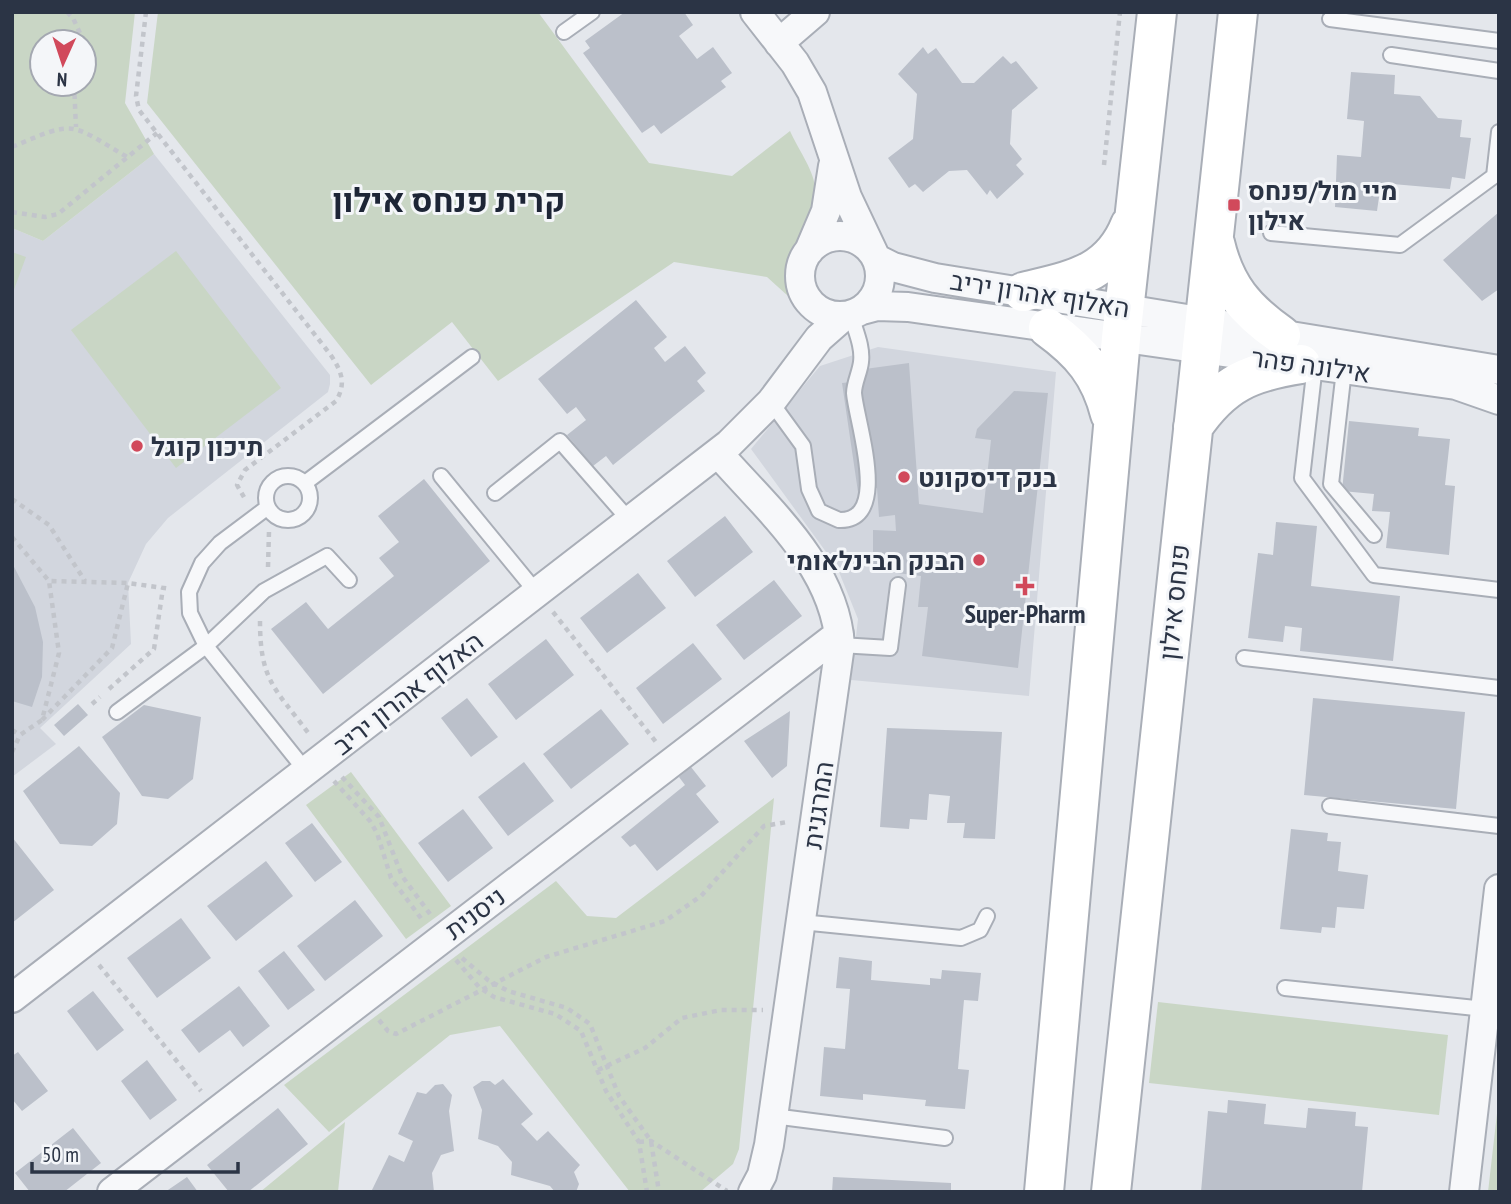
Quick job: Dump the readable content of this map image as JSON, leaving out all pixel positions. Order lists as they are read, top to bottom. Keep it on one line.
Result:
{"streets":{"street":["האלוף אהרון יריב","אילונה פהר","פנחס אילון","המרגנית","ניסנית"]},"crossings":[["האלוף אהרון יריב","אילונה פהר"],["האלוף אהרון יריב","פנחס אילון"],["האלוף אהרון יריב","המרגנית"],["אילונה פהר","פנחס אילון"],["המרגנית","ניסנית"]],"districts":["קרית פנחס אילון"],"places":{"transit":["מיי מול/פנחס אילון"],"other":["תיכון קוגל","בנק דיסקונט","הבנק הבינלאומי"],"health":["Super-Pharm"]},"scale_bar":"50 m","north":"bottom"}
